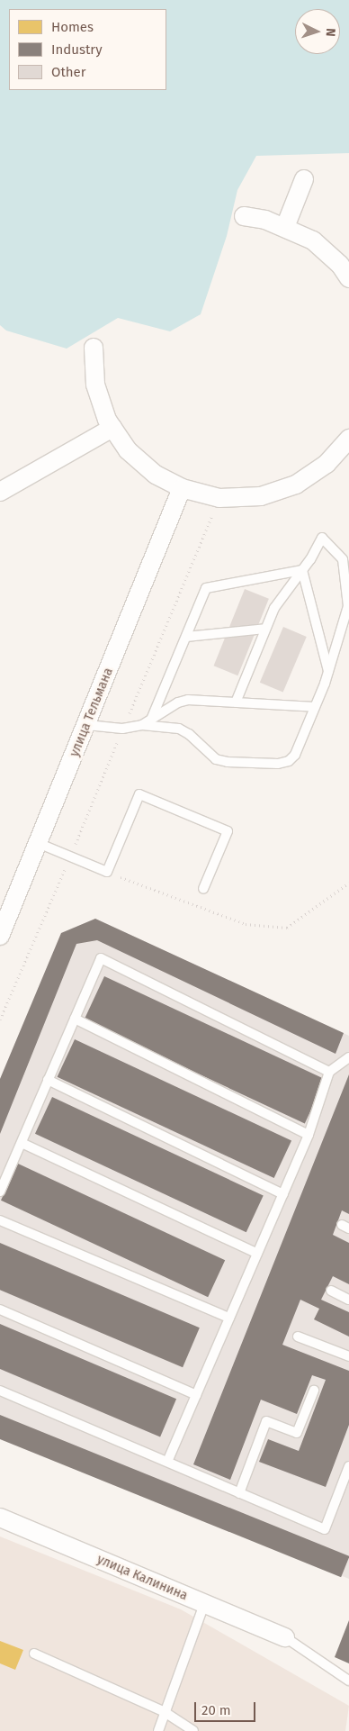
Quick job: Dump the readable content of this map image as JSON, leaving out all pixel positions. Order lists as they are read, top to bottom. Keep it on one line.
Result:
{"streets":{"street":["улица Тельмана","улица Калинина"]},"legend":["Homes","Industry","Other"],"scale_bar":"20 m","north":"right"}
